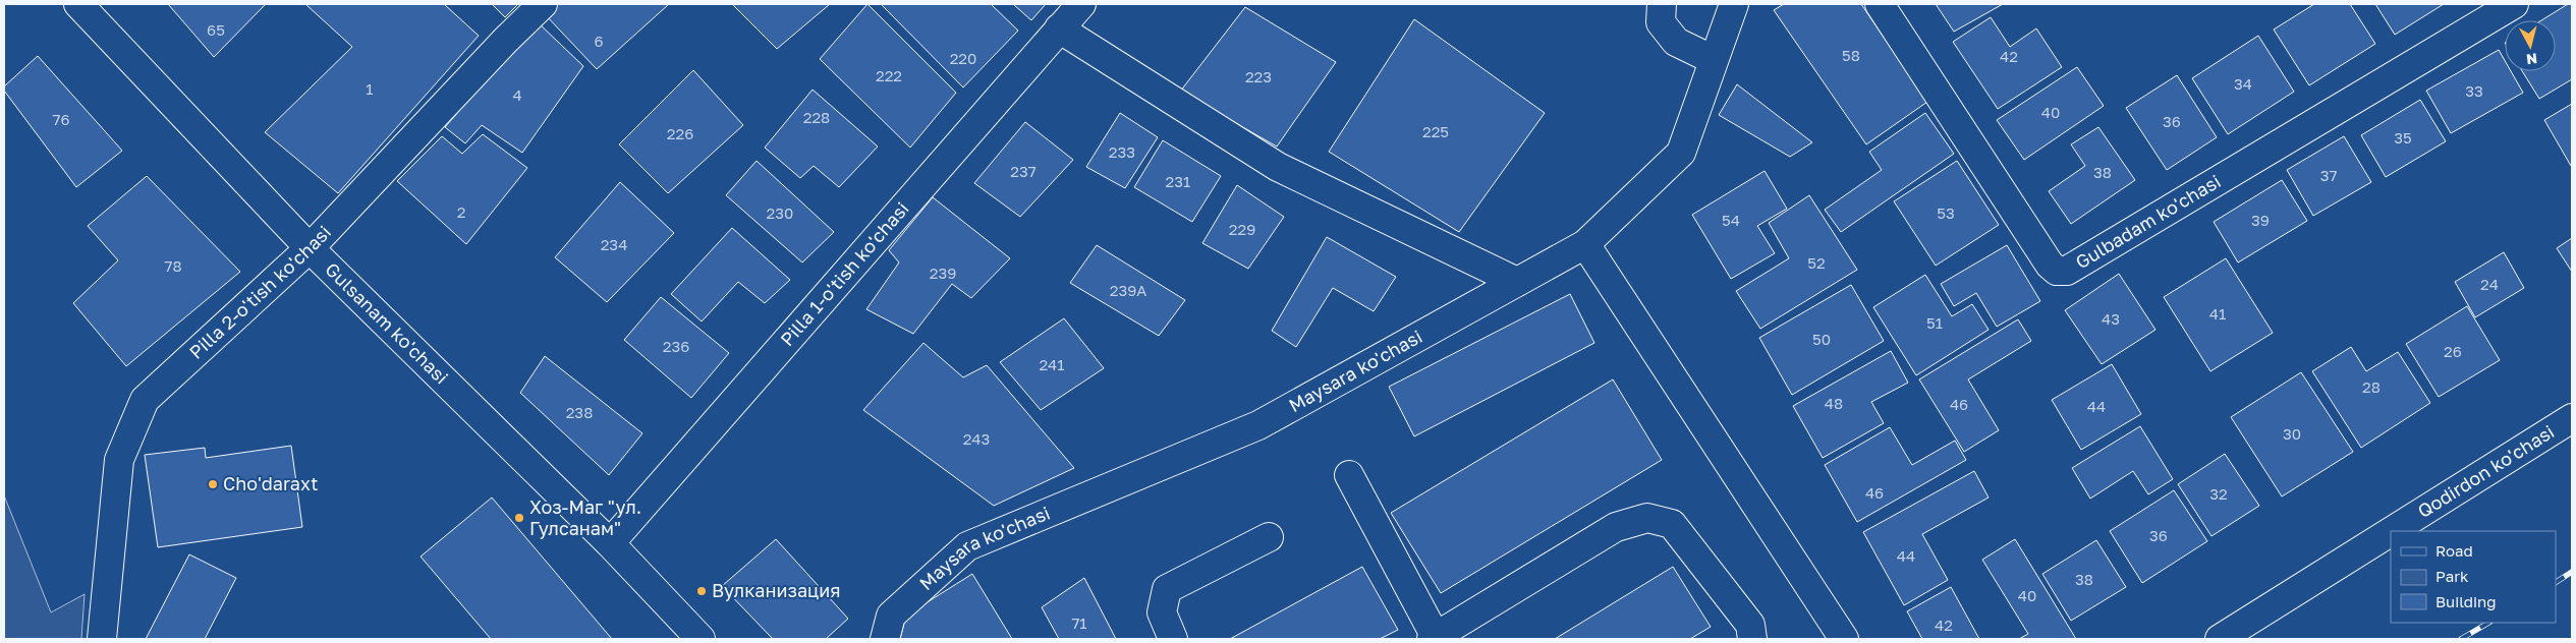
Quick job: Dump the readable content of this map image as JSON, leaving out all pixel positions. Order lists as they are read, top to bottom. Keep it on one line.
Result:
{"streets":{"street":["Gulbadam ko'chasi","Pilla 1-o'tish ko'chasi","Pilla 2-o'tish ko'chasi","Gulsanam ko'chasi","Maysara ko'chasi","Qodirdon ko'chasi"]},"crossings":[["Pilla 1-o'tish ko'chasi","Gulsanam ko'chasi"],["Pilla 2-o'tish ko'chasi","Gulsanam ko'chasi"]],"places":["Cho'daraxt","Хоз-Маг \"ул. Гулсанам\"","Вулканизация"],"house_numbers":["65","6","58","42","220","222","223","34","1","33","4","40","228","76","36","225","226","35","233","237","38","37","231","2","230","53","54","39","229","234","52","78","239","24","239A","41","43","51","50","236","26","241","28","48","46","44","238","30","243","46","32","36","44","38","40","71","42"],"legend":["Road","Park","Building"],"north":"bottom"}
